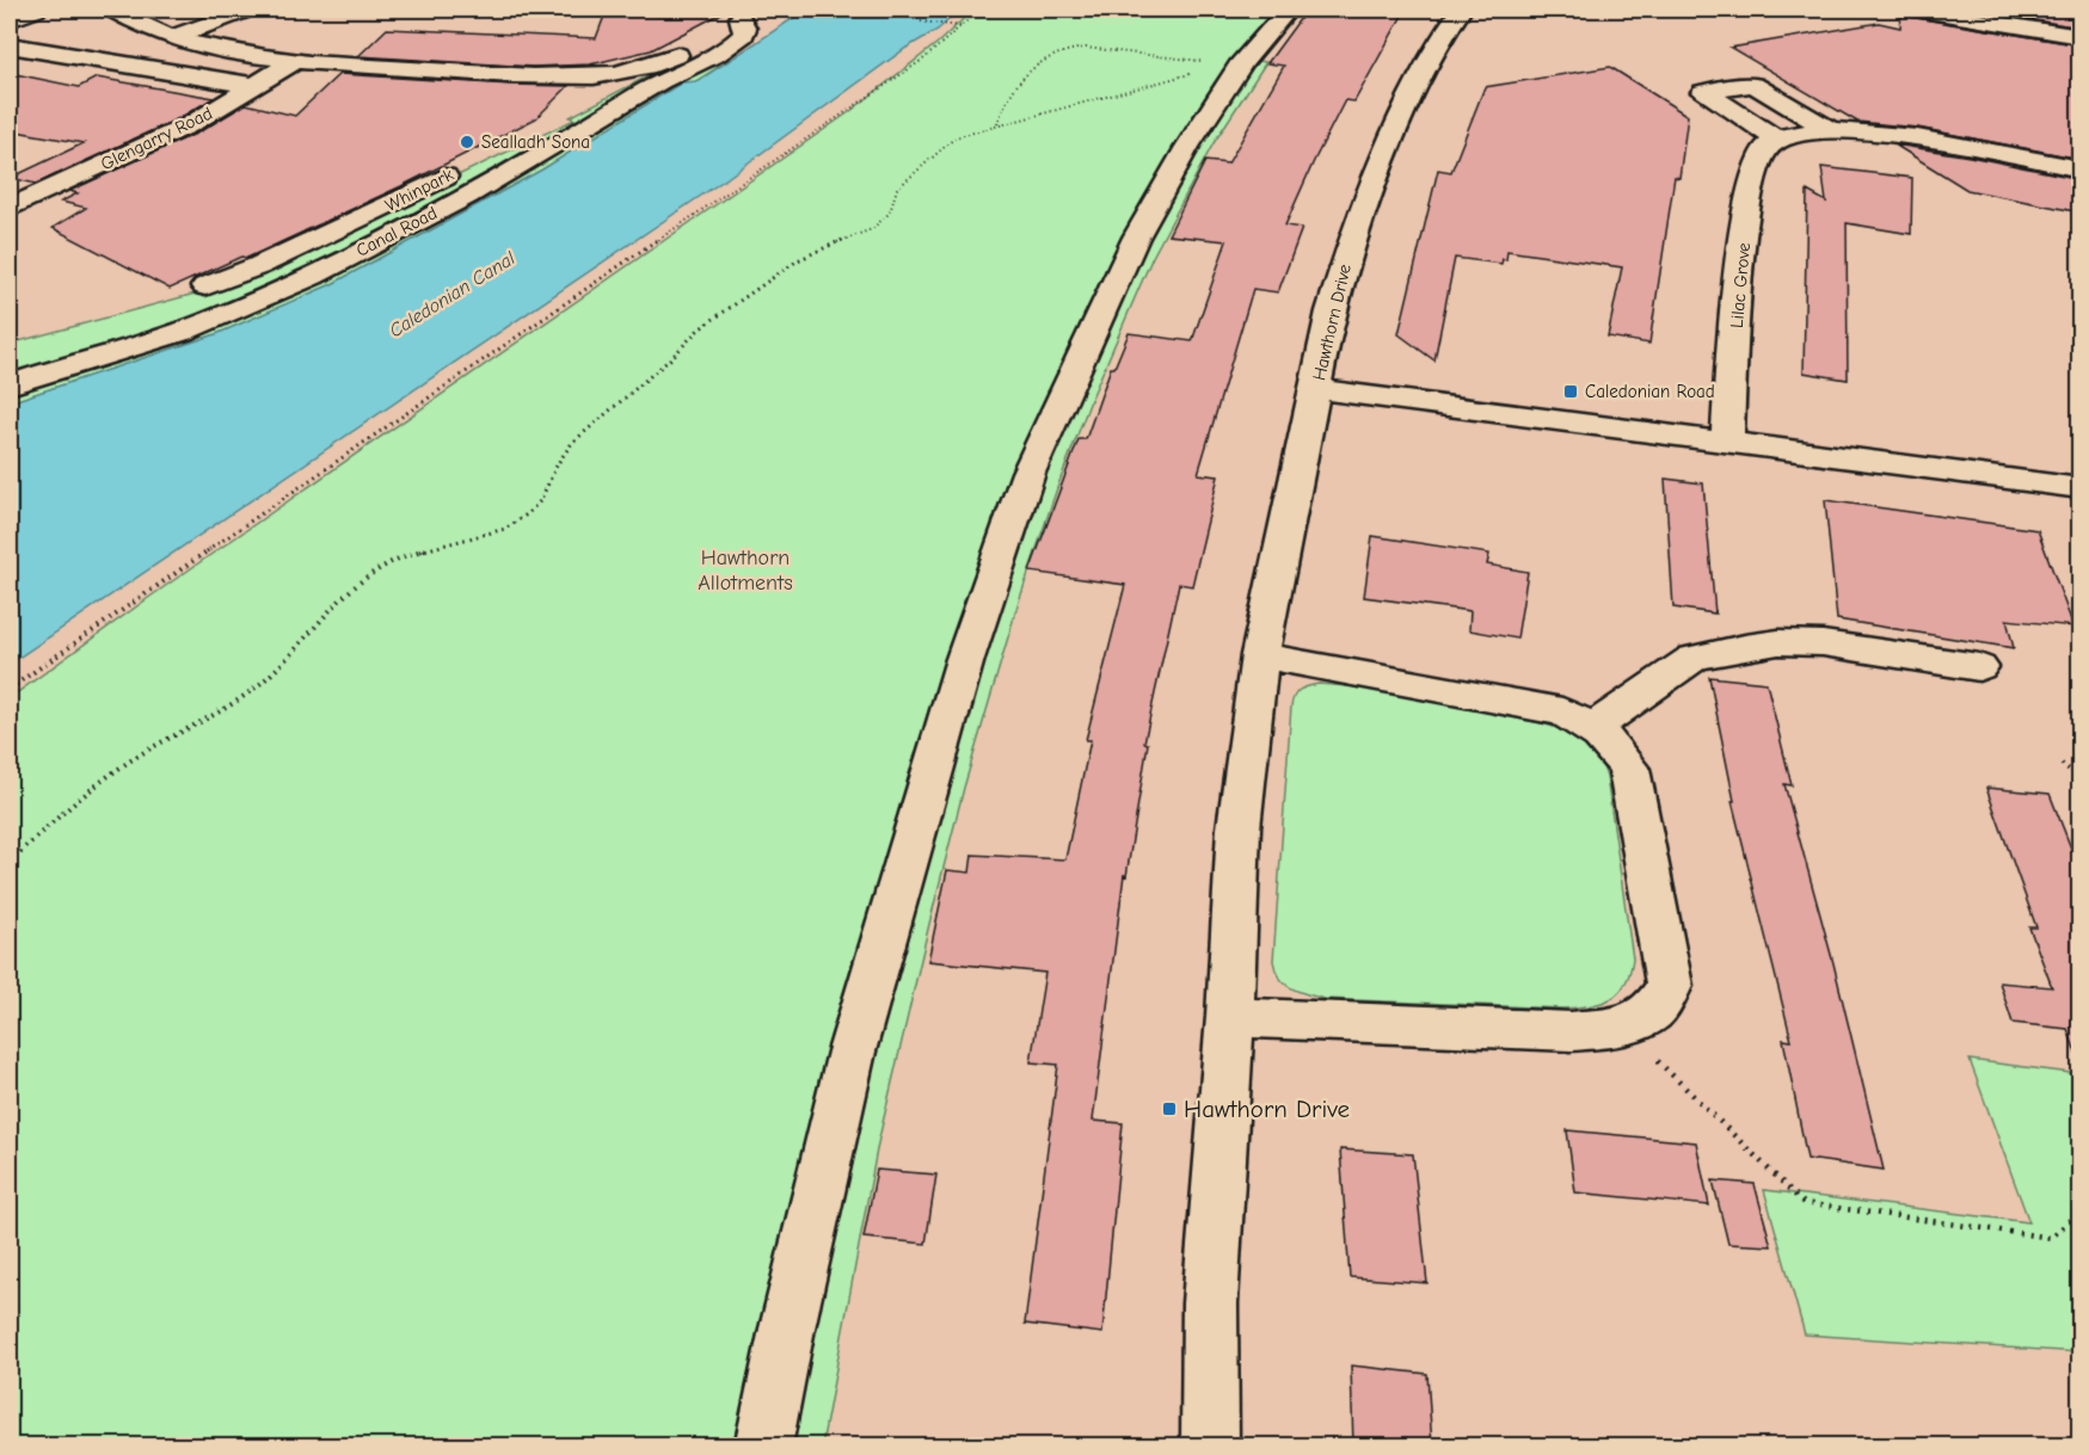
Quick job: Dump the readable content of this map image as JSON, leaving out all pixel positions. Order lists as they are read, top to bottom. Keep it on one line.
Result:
{"streets":{"street":["Glengarry Road","Whinpark","Canal Road","Lilac Grove","Hawthorn Drive"]},"crossings":[["Glengarry Road","Canal Road"],["Whinpark","Canal Road"]],"water":["Caledonian Canal"],"parks":["Hawthorn Allotments"],"places":{"other":["Sealladh Sona"],"transit":["Caledonian Road","Hawthorn Drive"]}}
